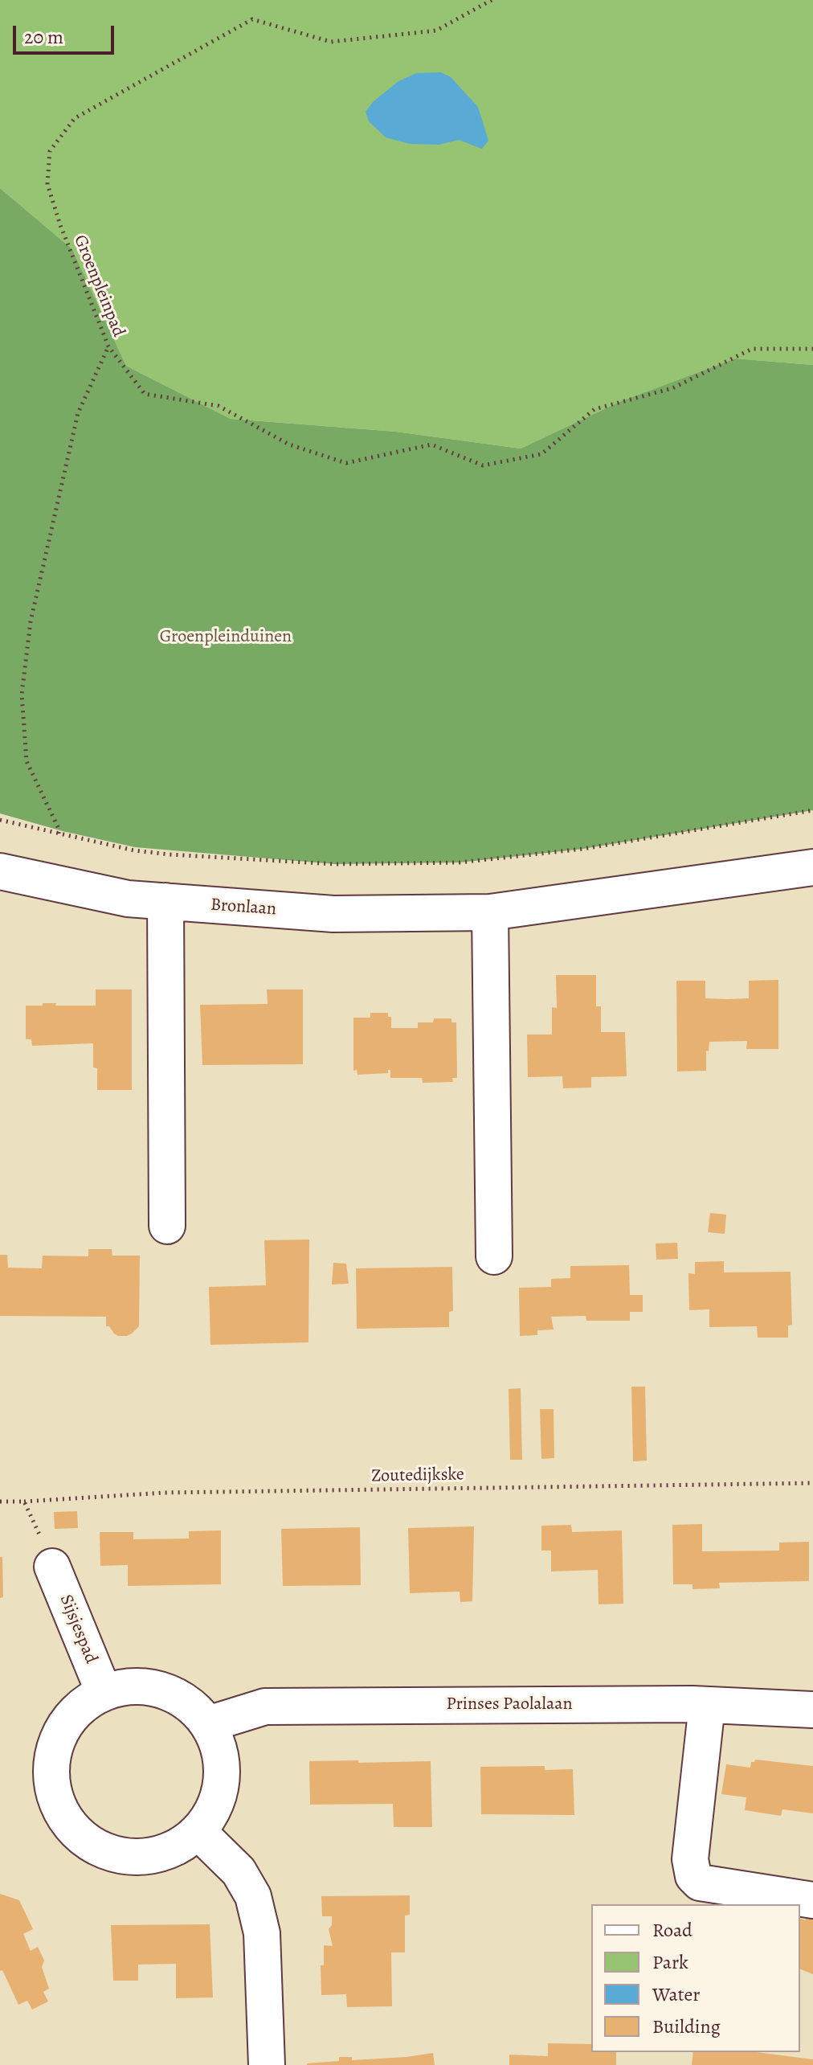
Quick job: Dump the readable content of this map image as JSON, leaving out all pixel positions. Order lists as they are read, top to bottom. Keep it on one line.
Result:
{"streets":{"street":["Bronlaan","Sijsjespad","Prinses Paolalaan"],"path":["Groenpleinpad","Zoutedijkske"]},"crossings":[["Sijsjespad","Prinses Paolalaan"]],"parks":["Groenpleinduinen"],"legend":["Road","Park","Water","Building"],"scale_bar":"20 m"}
